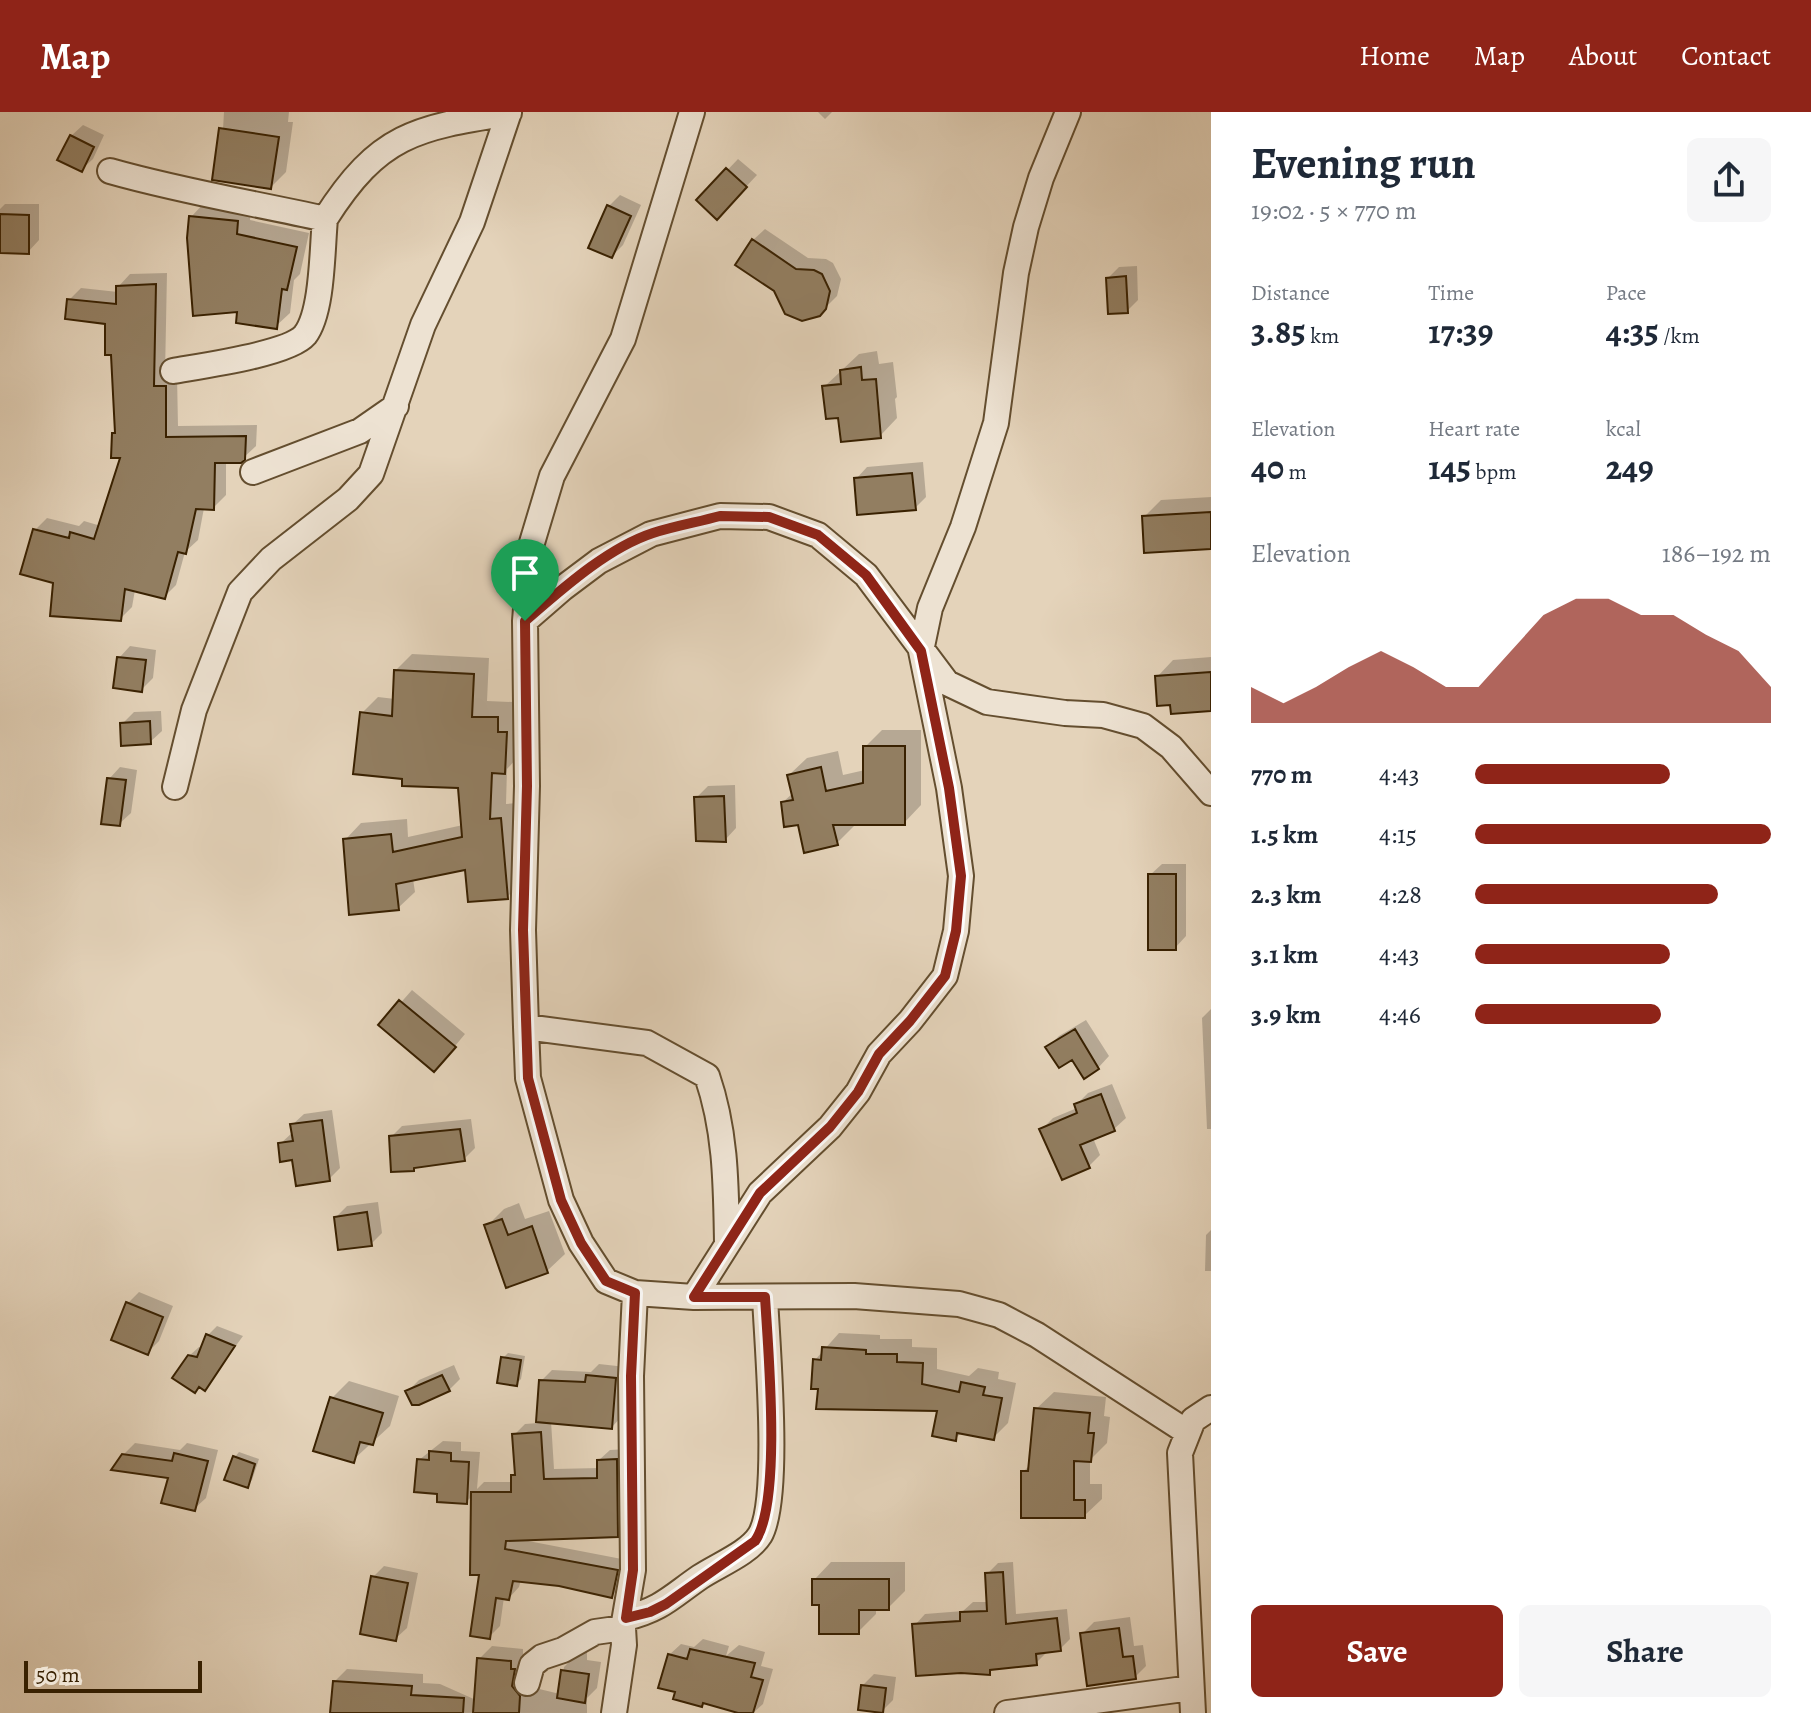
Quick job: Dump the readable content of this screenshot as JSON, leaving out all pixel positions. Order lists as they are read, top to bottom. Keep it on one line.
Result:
{"scale_bar":"50 m","page":{"header":"Map","nav":["Home","Map","About","Contact"],"heading":["Evening run","19:02 · 5 × 770 m"],"stats":[["Distance","3.85 km"],["Time","17:39"],["Pace","4:35 /km"],["Elevation","40 m"],["Heart rate","145 bpm"],["kcal","249"]],"chart":["Elevation","186–192 m"],"list":[{"name":"770 m","note":"4:43"},{"name":"1.5 km","note":"4:15"},{"name":"2.3 km","note":"4:28"},{"name":"3.1 km","note":"4:43"},{"name":"3.9 km","note":"4:46"}],"buttons":["Save","Share"],"scale":"50 m"}}
